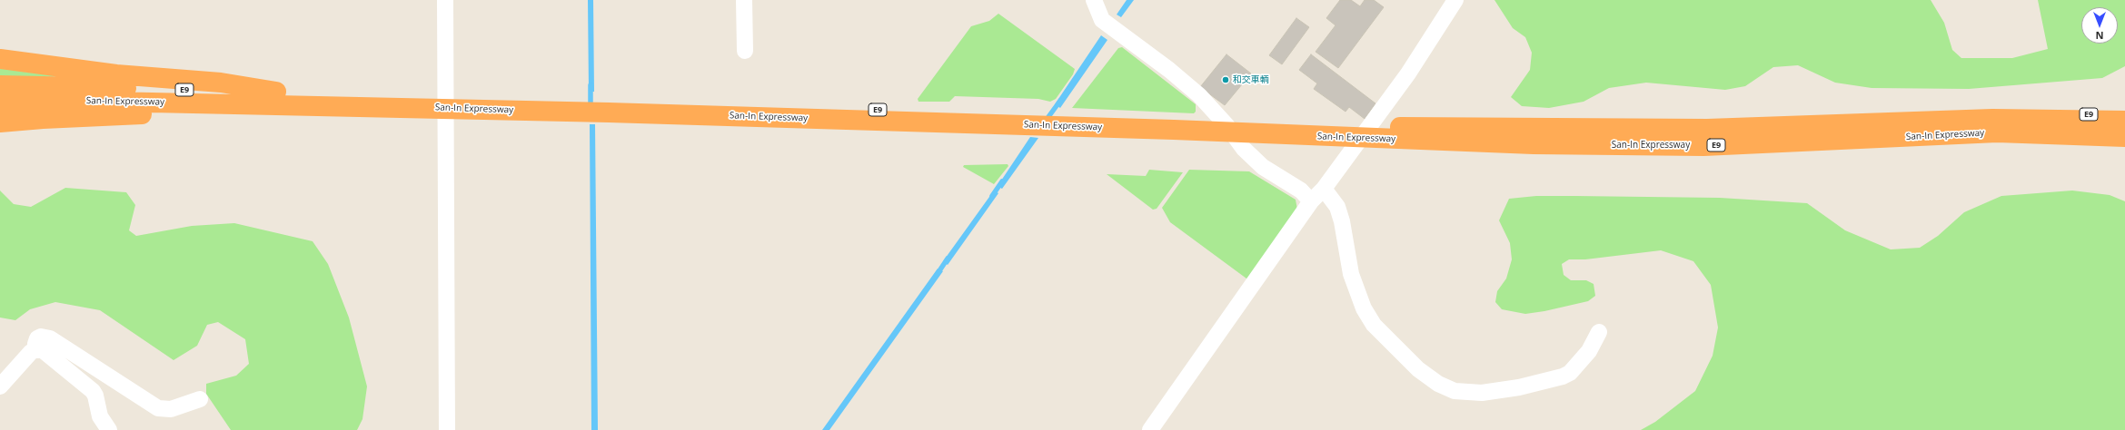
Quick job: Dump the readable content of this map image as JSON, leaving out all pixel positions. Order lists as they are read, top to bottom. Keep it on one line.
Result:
{"streets":{"highway":["E9","San-In Expressway"]},"crossings":[["E9","San-In Expressway"]],"places":["和交車輌"],"north":"bottom"}
